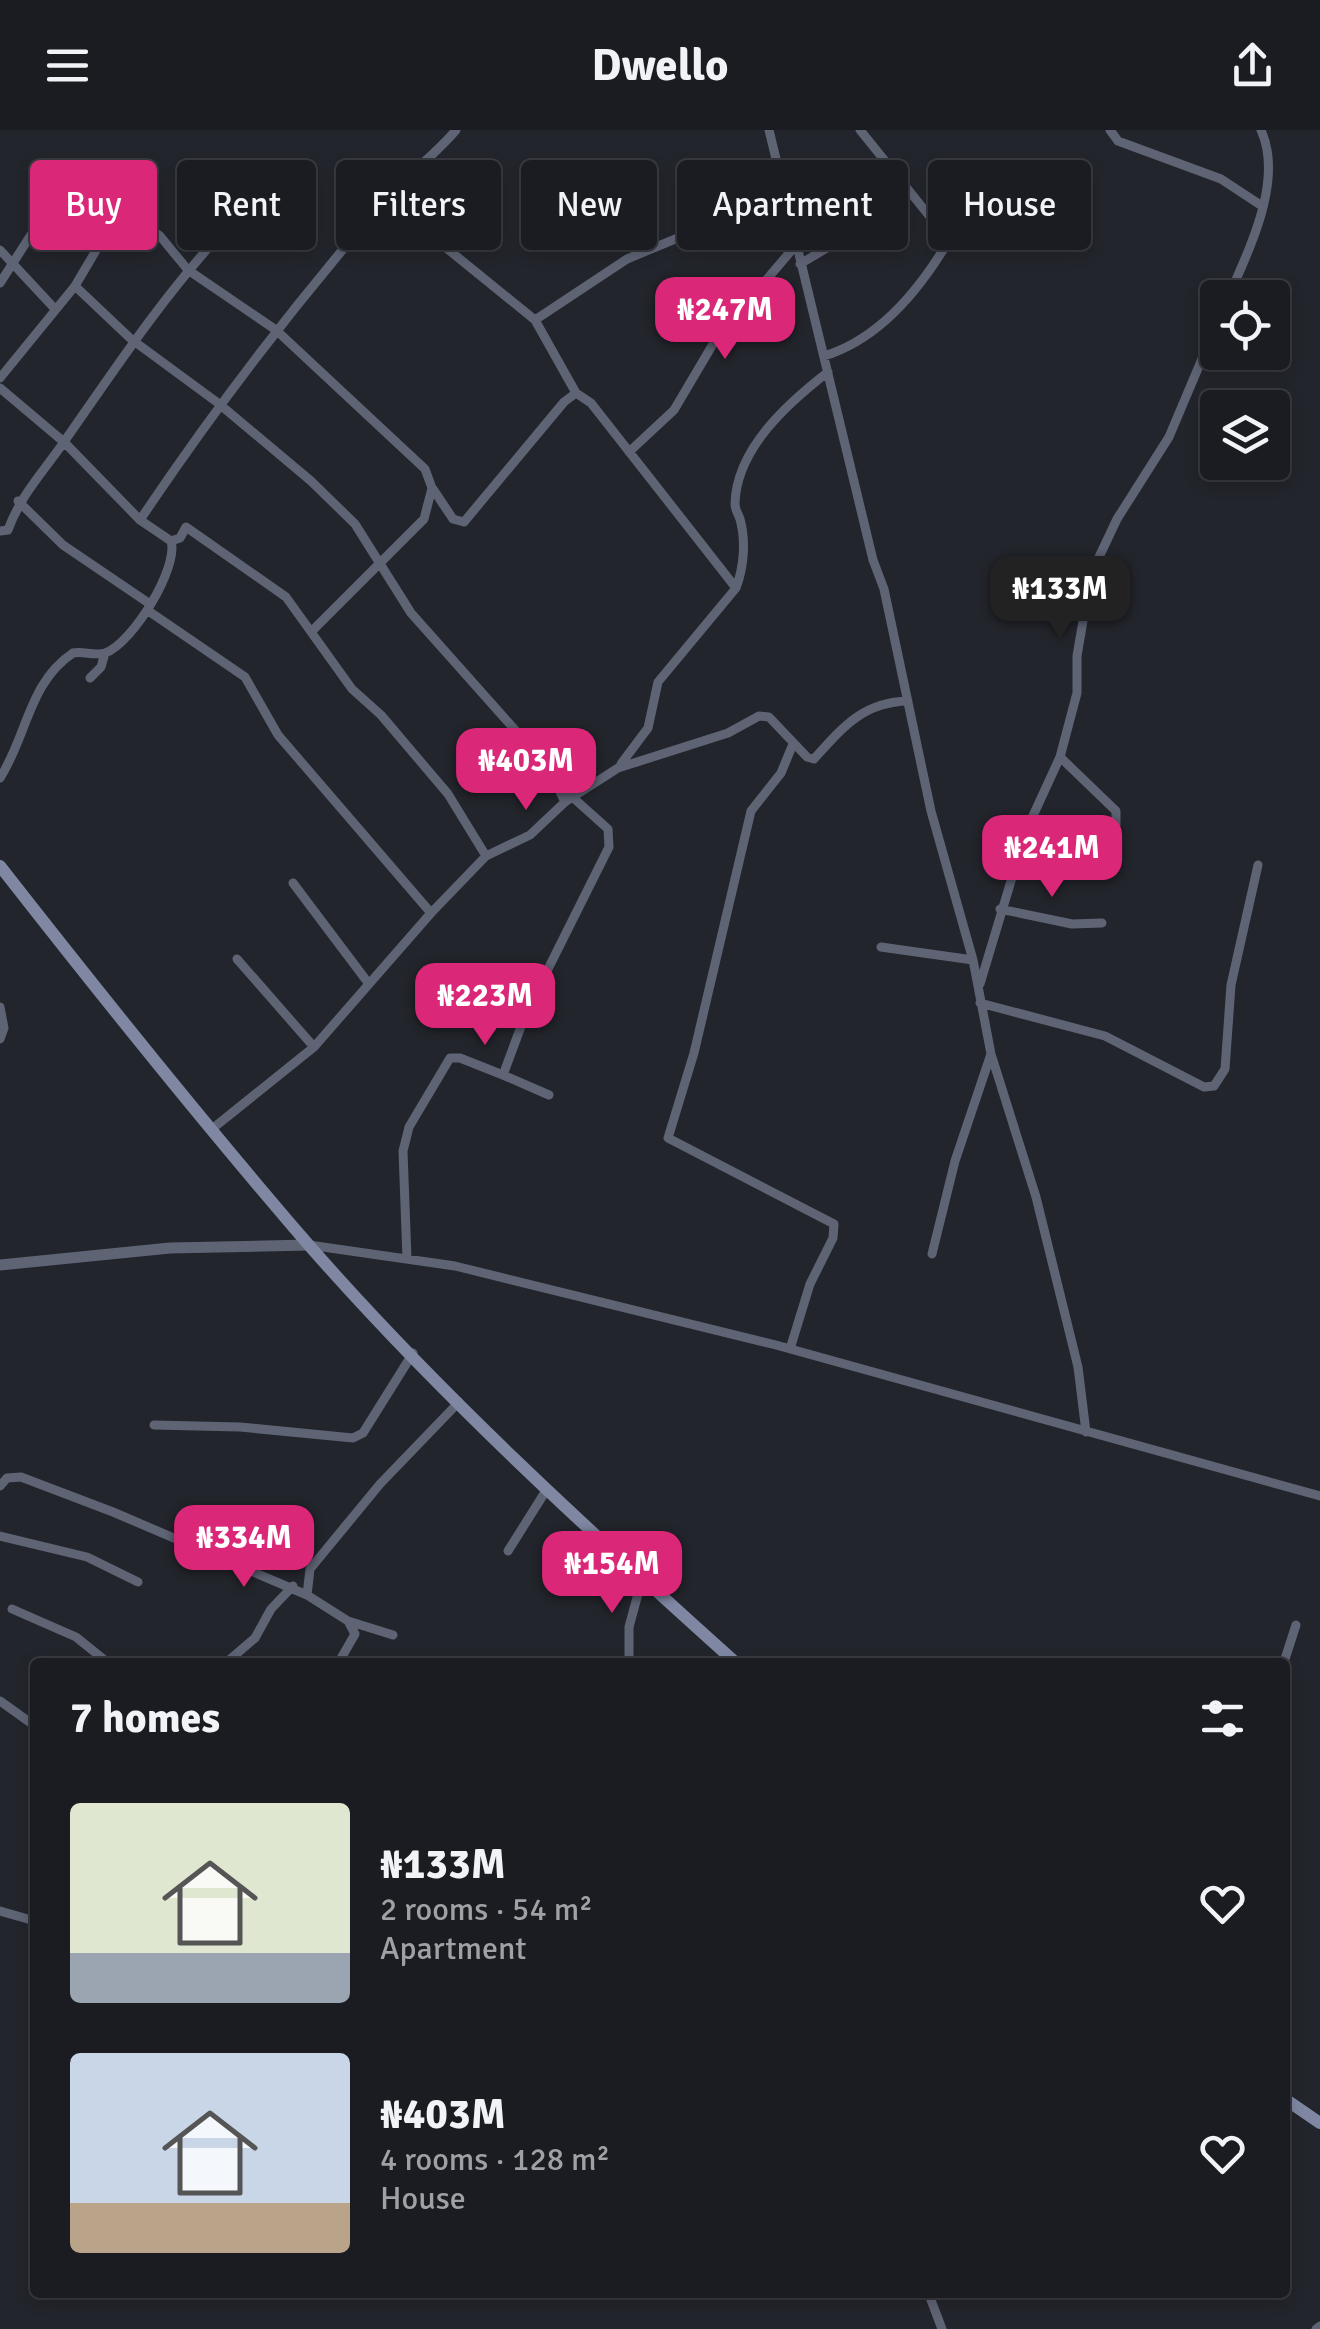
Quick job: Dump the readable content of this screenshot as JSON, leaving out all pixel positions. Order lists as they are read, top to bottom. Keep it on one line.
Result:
{"page":{"header":"Dwello","chip":["Buy","Rent","Filters","New","Apartment","House"],"price":["₦247M","₦133M","₦403M","₦241M","₦223M","₦334M","₦154M"],"heading":"7 homes","list":[{"name":"₦133M","note":"2 rooms · 54 m² · Apartment"},{"name":"₦403M","note":"4 rooms · 128 m² · House"}]}}
